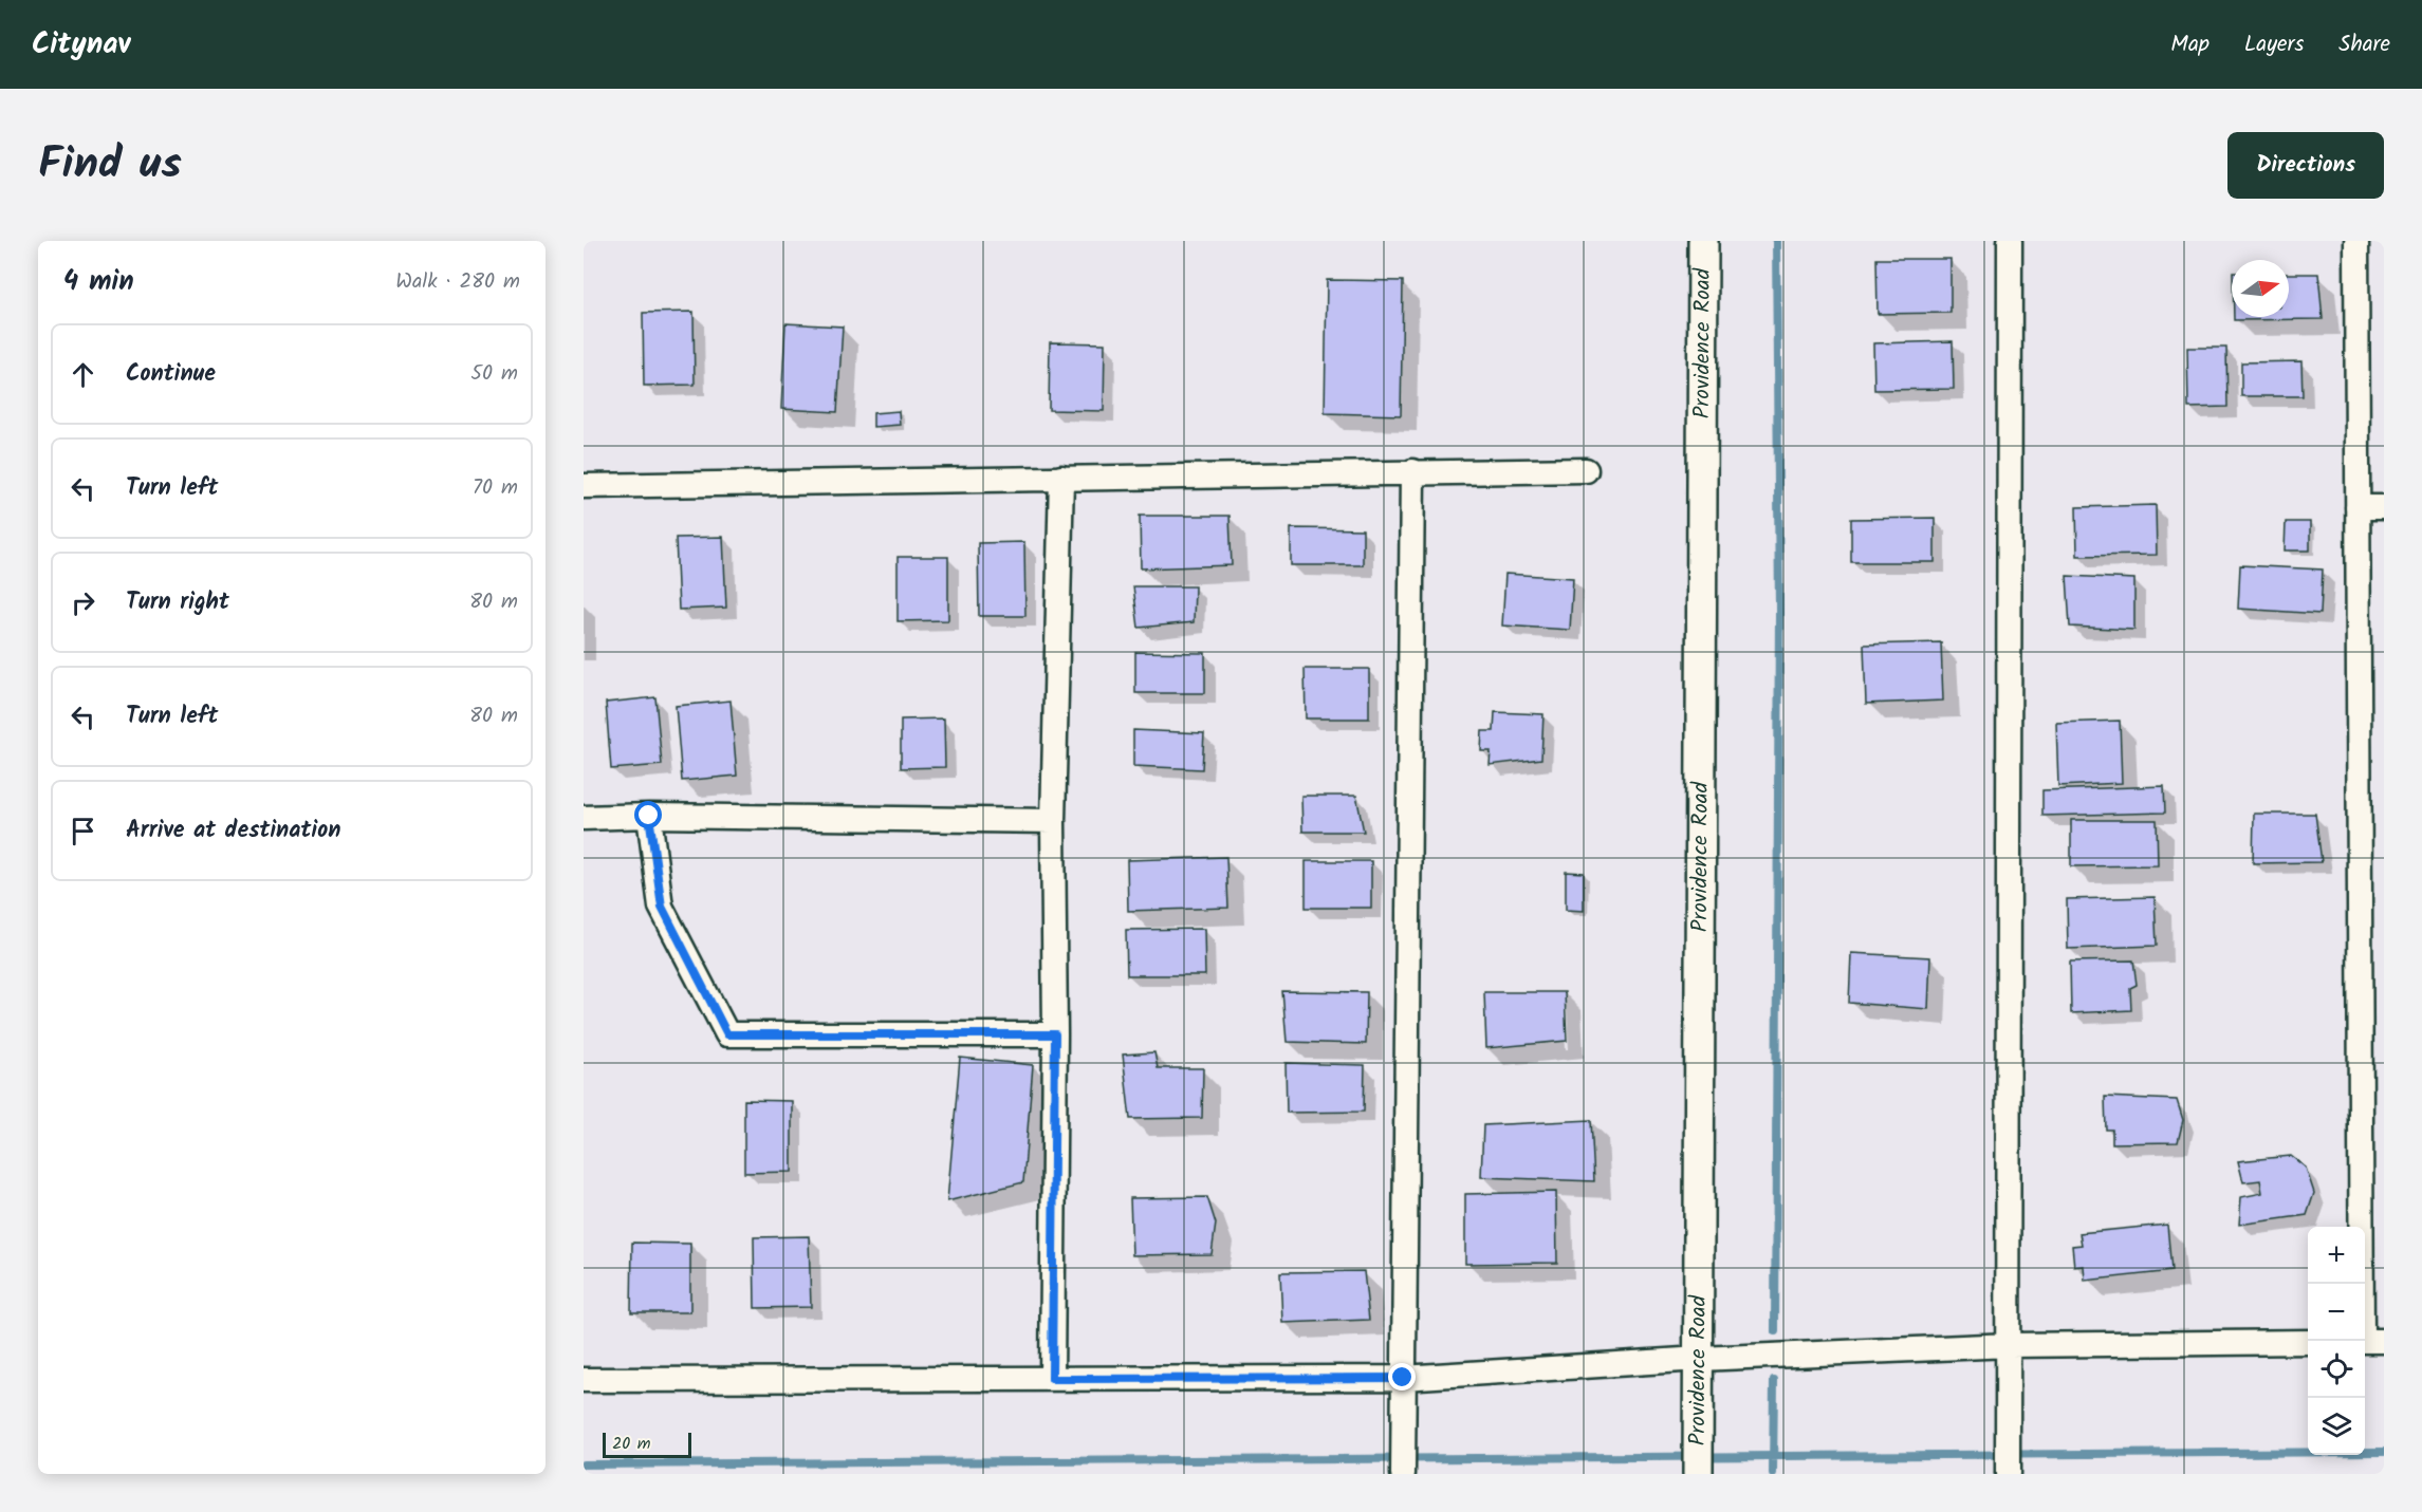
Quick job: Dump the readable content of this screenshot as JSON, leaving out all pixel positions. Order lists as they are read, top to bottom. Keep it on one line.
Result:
{"streets":{"street":["Providence Road"]},"scale_bar":"20 m","north":"right","page":{"header":"Citynav","nav":["Map","Layers","Share"],"title":"Find us","buttons":"Directions","heading":["4 min","Walk · 280 m"],"list":[["Continue","50 m"],["Turn left","70 m"],["Turn right","80 m"],["Turn left","80 m"],"Arrive at destination"],"map_buttons":["+","−"],"scale":"20 m"}}
